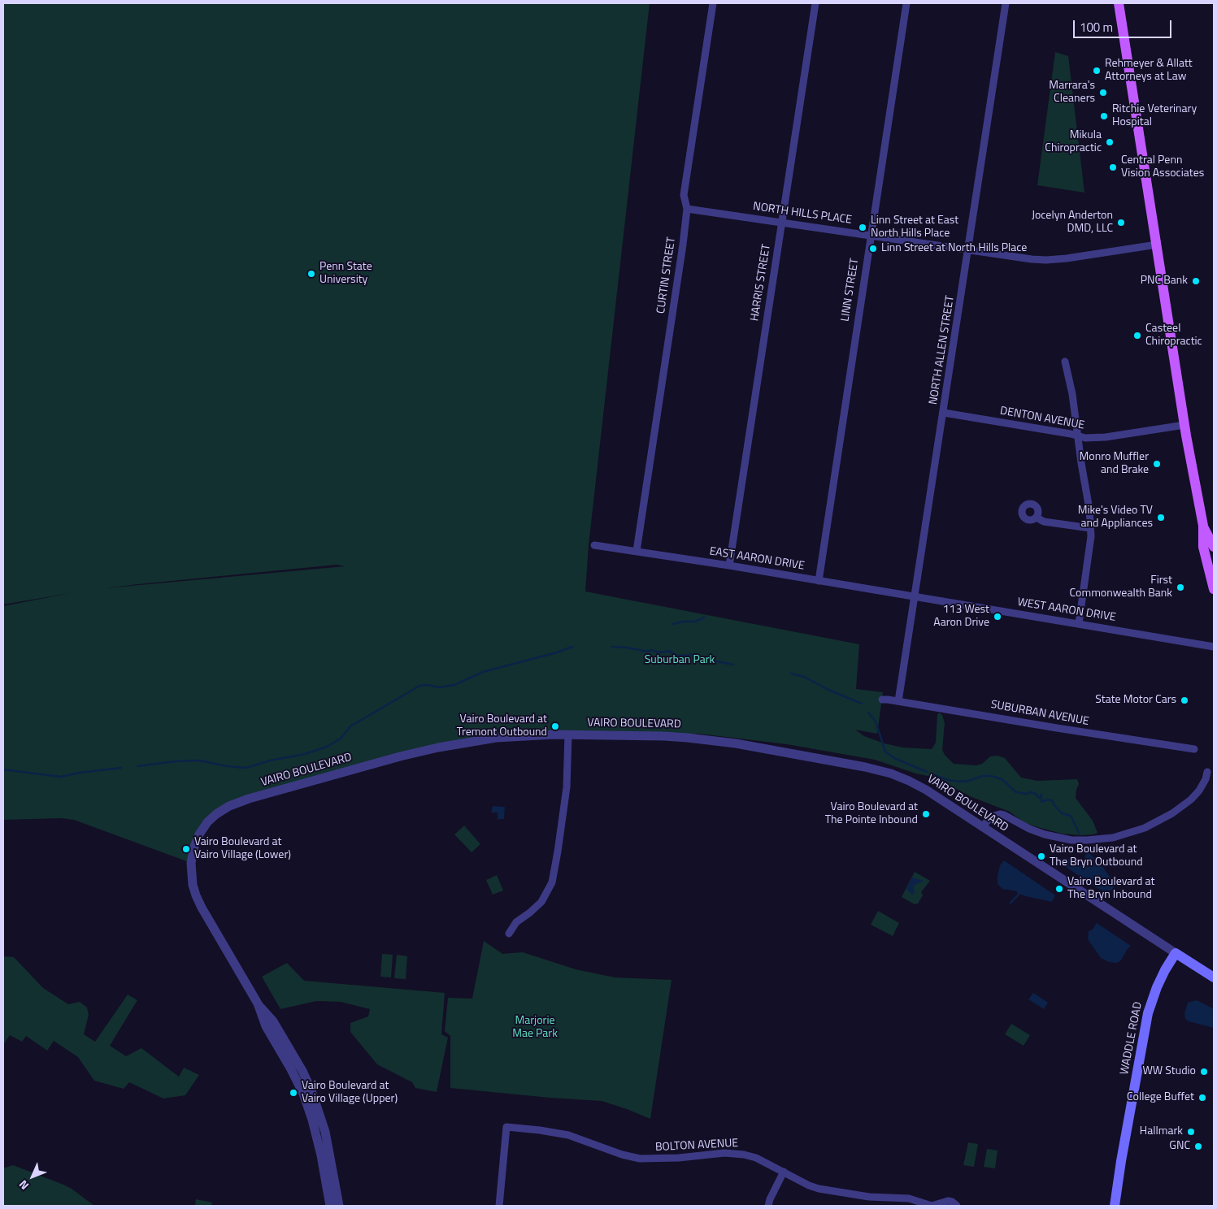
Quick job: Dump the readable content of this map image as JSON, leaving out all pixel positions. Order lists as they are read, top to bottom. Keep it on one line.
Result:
{"streets":{"main road":["VAIRO BOULEVARD","WADDLE ROAD"],"street":["NORTH HILLS PLACE","CURTIN STREET","HARRIS STREET","LINN STREET","NORTH ALLEN STREET","DENTON AVENUE","EAST AARON DRIVE","WEST AARON DRIVE","SUBURBAN AVENUE","BOLTON AVENUE"]},"crossings":[["NORTH HILLS PLACE","CURTIN STREET"],["NORTH HILLS PLACE","HARRIS STREET"],["NORTH HILLS PLACE","LINN STREET"],["NORTH HILLS PLACE","NORTH ALLEN STREET"],["CURTIN STREET","EAST AARON DRIVE"],["HARRIS STREET","EAST AARON DRIVE"],["LINN STREET","EAST AARON DRIVE"],["NORTH ALLEN STREET","DENTON AVENUE"],["NORTH ALLEN STREET","EAST AARON DRIVE"],["NORTH ALLEN STREET","WEST AARON DRIVE"],["NORTH ALLEN STREET","SUBURBAN AVENUE"],["EAST AARON DRIVE","WEST AARON DRIVE"],["VAIRO BOULEVARD","WADDLE ROAD"]],"parks":["Suburban Park","Marjorie Mae Park"],"places":["Rehmeyer & Allatt Attorneys at Law","Marrara's Cleaners","Ritchie Veterinary Hospital","Mikula Chiropractic","Central Penn Vision Associates","Jocelyn Anderton DMD, LLC","Linn Street at East North Hills Place","Linn Street at North Hills Place","Penn State University","PNC Bank","Casteel Chiropractic","Monro Muffler and Brake","Mike's Video TV and Appliances","First Commonwealth Bank","113 West Aaron Drive","State Motor Cars","Vairo Boulevard at Tremont Outbound","Vairo Boulevard at The Pointe Inbound","Vairo Boulevard at Vairo Village (Lower)","Vairo Boulevard at The Bryn Outbound","Vairo Boulevard at The Bryn Inbound","WW Studio","Vairo Boulevard at Vairo Village (Upper)","College Buffet","Hallmark","GNC"],"scale_bar":"100 m","north":"bottom left"}
